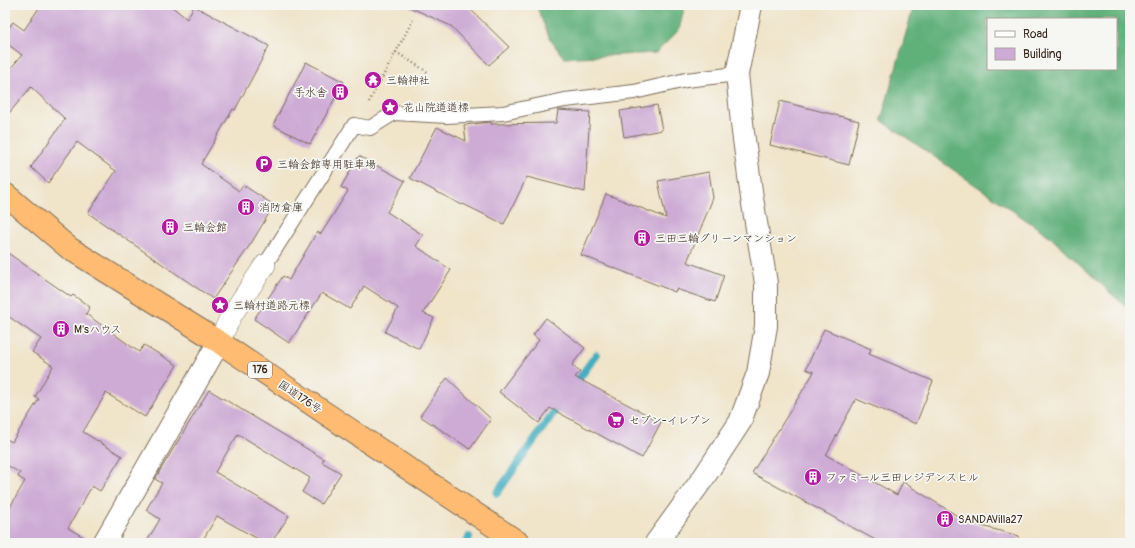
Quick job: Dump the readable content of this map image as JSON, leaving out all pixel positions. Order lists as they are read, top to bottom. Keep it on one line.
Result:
{"streets":{"highway":["176","国道176号"]},"places":{"temple":["三輪神社"],"building":["手水舎","消防倉庫","三輪会館","三田三輪グリーンマンション","M'sハウス","ファミール三田レジデンスヒル","SANDAVilla27"],"place":["花山院道道標","三輪村道路元標"],"parking":["三輪会館専用駐車場"],"supermarket":["セブン-イレブン"]},"legend":["Road","Building"]}
